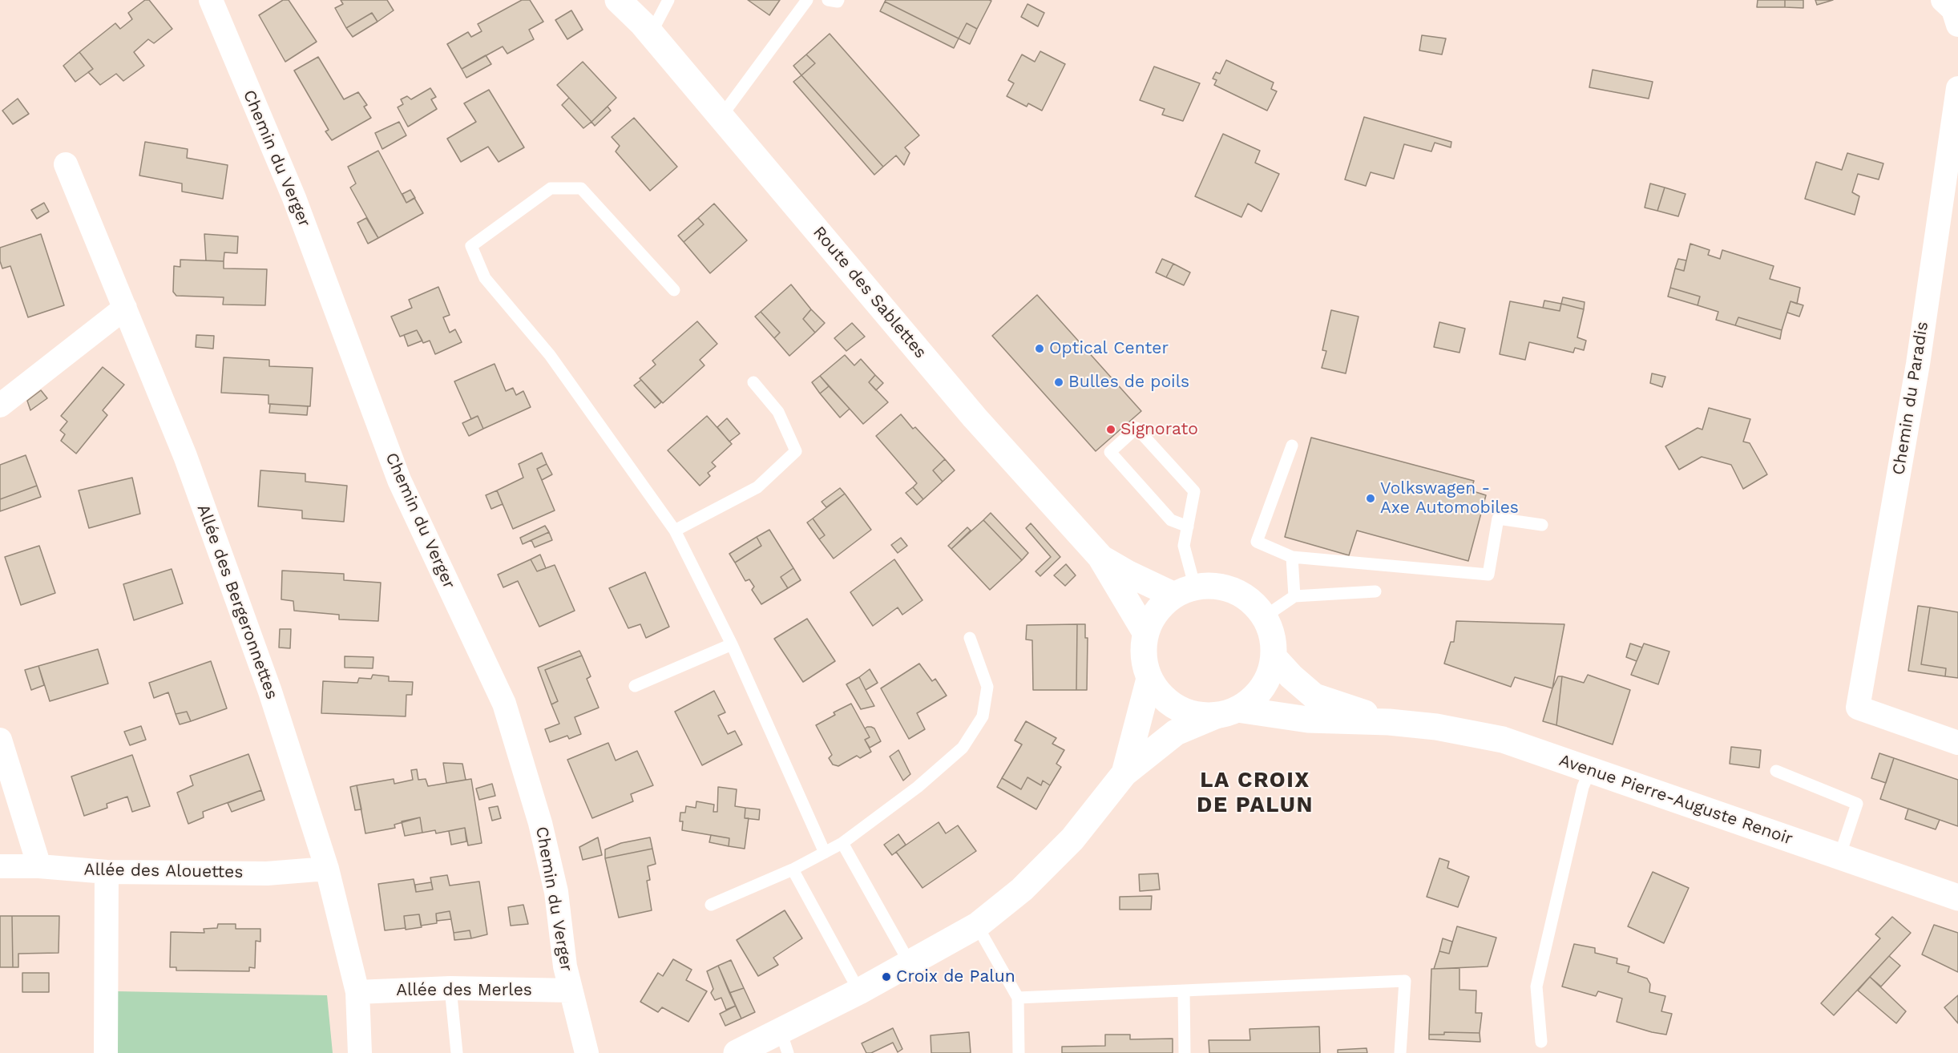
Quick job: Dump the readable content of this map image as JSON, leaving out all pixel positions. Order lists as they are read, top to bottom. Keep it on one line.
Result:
{"streets":{"main road":["Route des Sablettes","Avenue Pierre-Auguste Renoir"],"street":["Chemin du Verger","Chemin du Paradis","Allée des Bergeronnettes","Allée des Alouettes","Allée des Merles"]},"crossings":[["Chemin du Verger","Allée des Merles"],["Allée des Bergeronnettes","Allée des Alouettes"],["Allée des Bergeronnettes","Allée des Merles"]],"districts":["LA CROIX DE PALUN"],"places":["Optical Center","Bulles de poils","Signorato","Volkswagen - Axe Automobiles","Croix de Palun"]}
